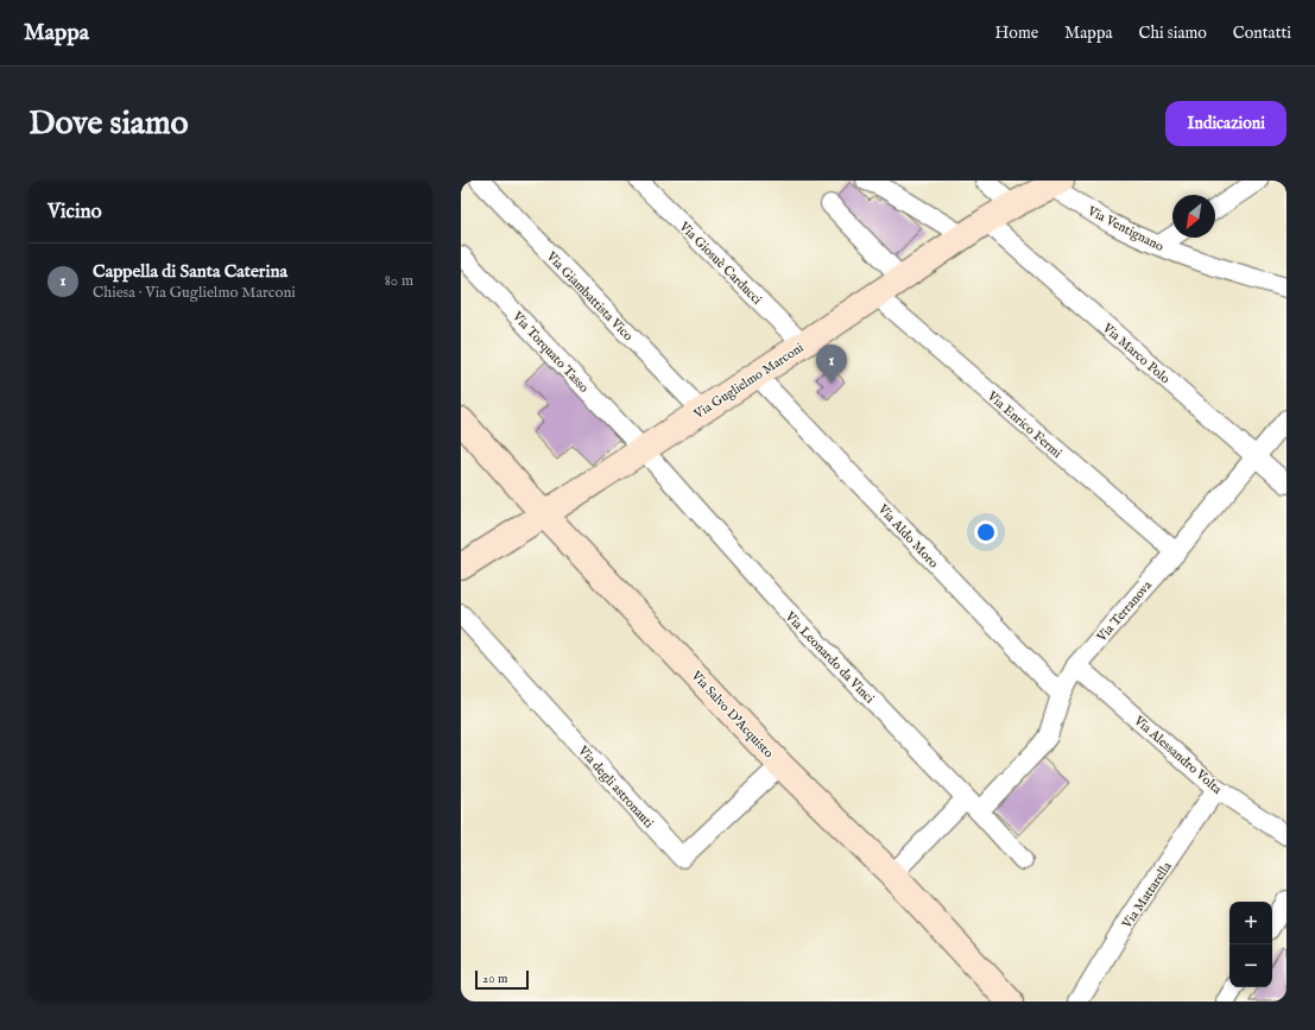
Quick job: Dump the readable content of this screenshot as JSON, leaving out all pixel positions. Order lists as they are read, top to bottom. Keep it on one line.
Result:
{"streets":{"main road":["Via Guglielmo Marconi","Via Salvo D'Acquisto"],"street":["Via Ventignano","Via Giosuè Carducci","Via Giambattista Vico","Via Torquato Tasso","Via Marco Polo","Via Enrico Fermi","Via Aldo Moro","Via Terranova","Via Leonardo da Vinci","Via Alessandro Volta","Via degli astronauti","Via Mattarella"]},"crossings":[["Via Ventignano","Via Guglielmo Marconi"],["Via Giosuè Carducci","Via Guglielmo Marconi"],["Via Giambattista Vico","Via Guglielmo Marconi"],["Via Torquato Tasso","Via Guglielmo Marconi"],["Via Torquato Tasso","Via Leonardo da Vinci"],["Via Marco Polo","Via Guglielmo Marconi"],["Via Marco Polo","Via Terranova"],["Via Guglielmo Marconi","Via Enrico Fermi"],["Via Guglielmo Marconi","Via Aldo Moro"],["Via Guglielmo Marconi","Via Leonardo da Vinci"],["Via Guglielmo Marconi","Via Salvo D'Acquisto"],["Via Enrico Fermi","Via Terranova"],["Via Aldo Moro","Via Terranova"],["Via Terranova","Via Leonardo da Vinci"],["Via Terranova","Via Salvo D'Acquisto"],["Via Terranova","Via Alessandro Volta"],["Via Salvo D'Acquisto","Via degli astronauti"],["Via Alessandro Volta","Via Mattarella"]],"scale_bar":"20 m","north":"bottom left","page":{"header":"Mappa","nav":["Home","Mappa","Chi siamo","Contatti"],"buttons":"Indicazioni","title":"Dove siamo","heading":"Vicino","list":[{"mark":"1","name":"Cappella di Santa Caterina","note":"Chiesa · Via Guglielmo Marconi","value":"80 m"}],"pins":"1","map_buttons":["+","−"],"scale":"20 m"}}
